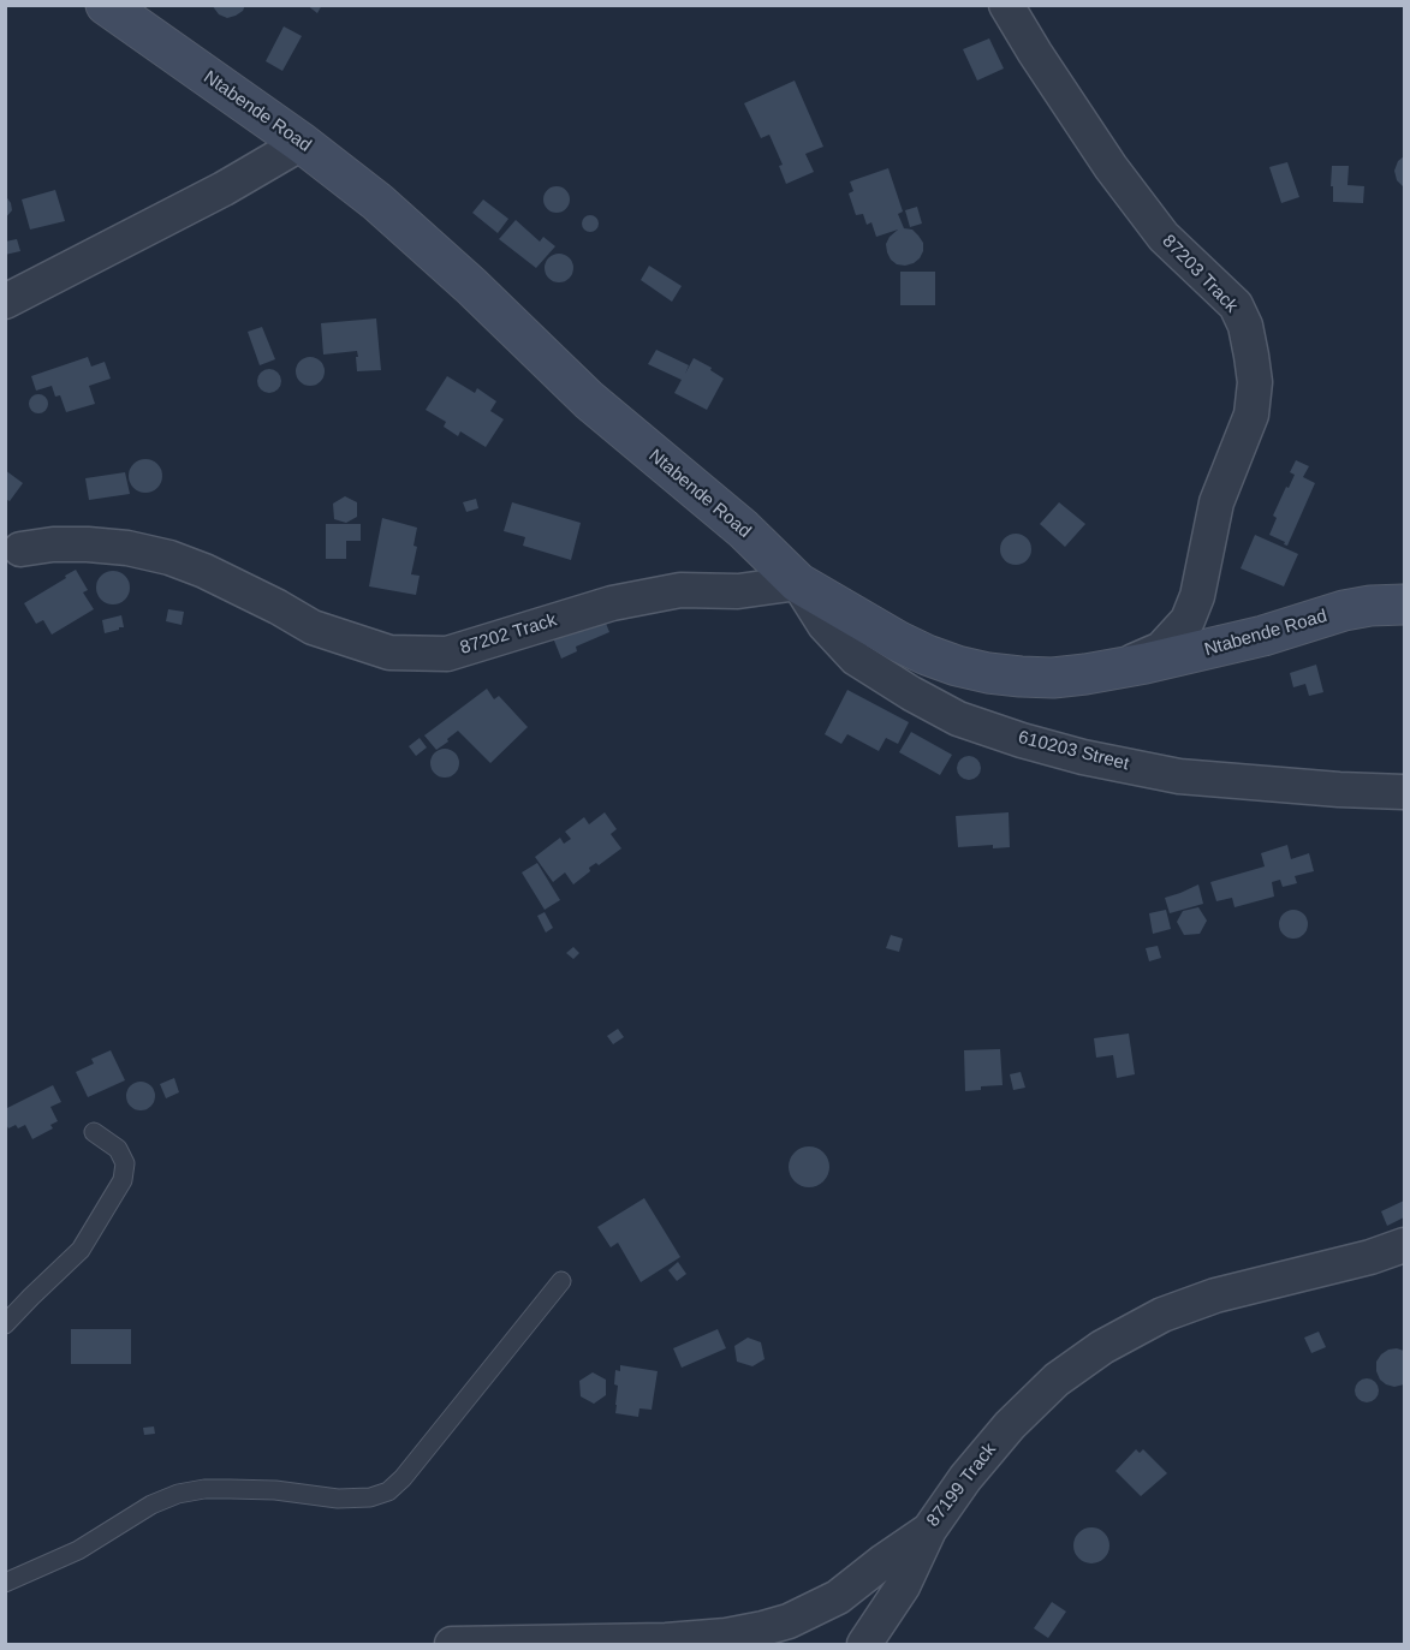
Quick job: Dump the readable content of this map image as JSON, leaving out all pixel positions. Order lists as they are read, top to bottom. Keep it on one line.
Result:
{"streets":{"street":["Ntabende Road","87203 Track","87202 Track","610203 Street","87199 Track"]},"crossings":[["Ntabende Road","87203 Track"],["Ntabende Road","87202 Track"],["Ntabende Road","610203 Street"],["87202 Track","610203 Street"]]}
